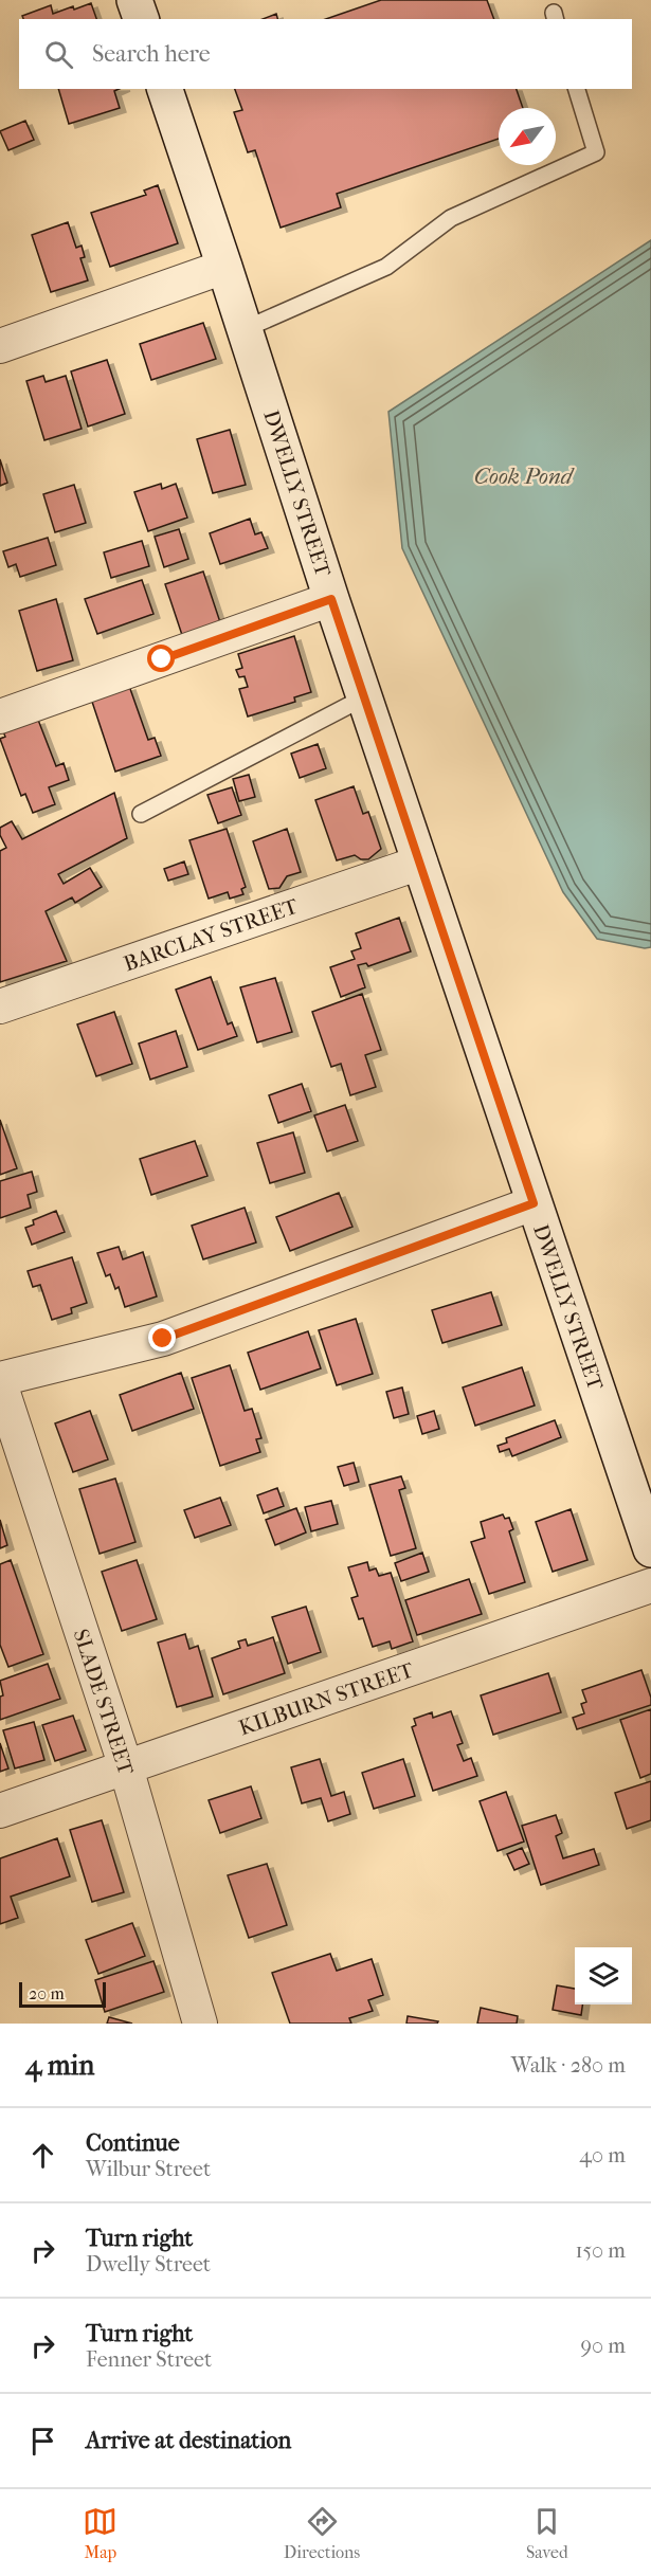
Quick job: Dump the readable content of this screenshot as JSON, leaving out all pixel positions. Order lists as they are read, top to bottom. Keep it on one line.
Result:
{"streets":{"main road":["DWELLY STREET"],"street":["BARCLAY STREET","KILBURN STREET","SLADE STREET"]},"crossings":[["DWELLY STREET","BARCLAY STREET"],["KILBURN STREET","SLADE STREET"]],"water":["Cook Pond"],"scale_bar":"20 m","north":"bottom left","page":{"search":"Search here","scale":"20 m","heading":["4 min","Walk · 280 m"],"list":[["Continue","Wilbur Street","40 m"],["Turn right","Dwelly Street","150 m"],["Turn right","Fenner Street","90 m"],"Arrive at destination"],"nav":["Map","Directions","Saved"]}}
